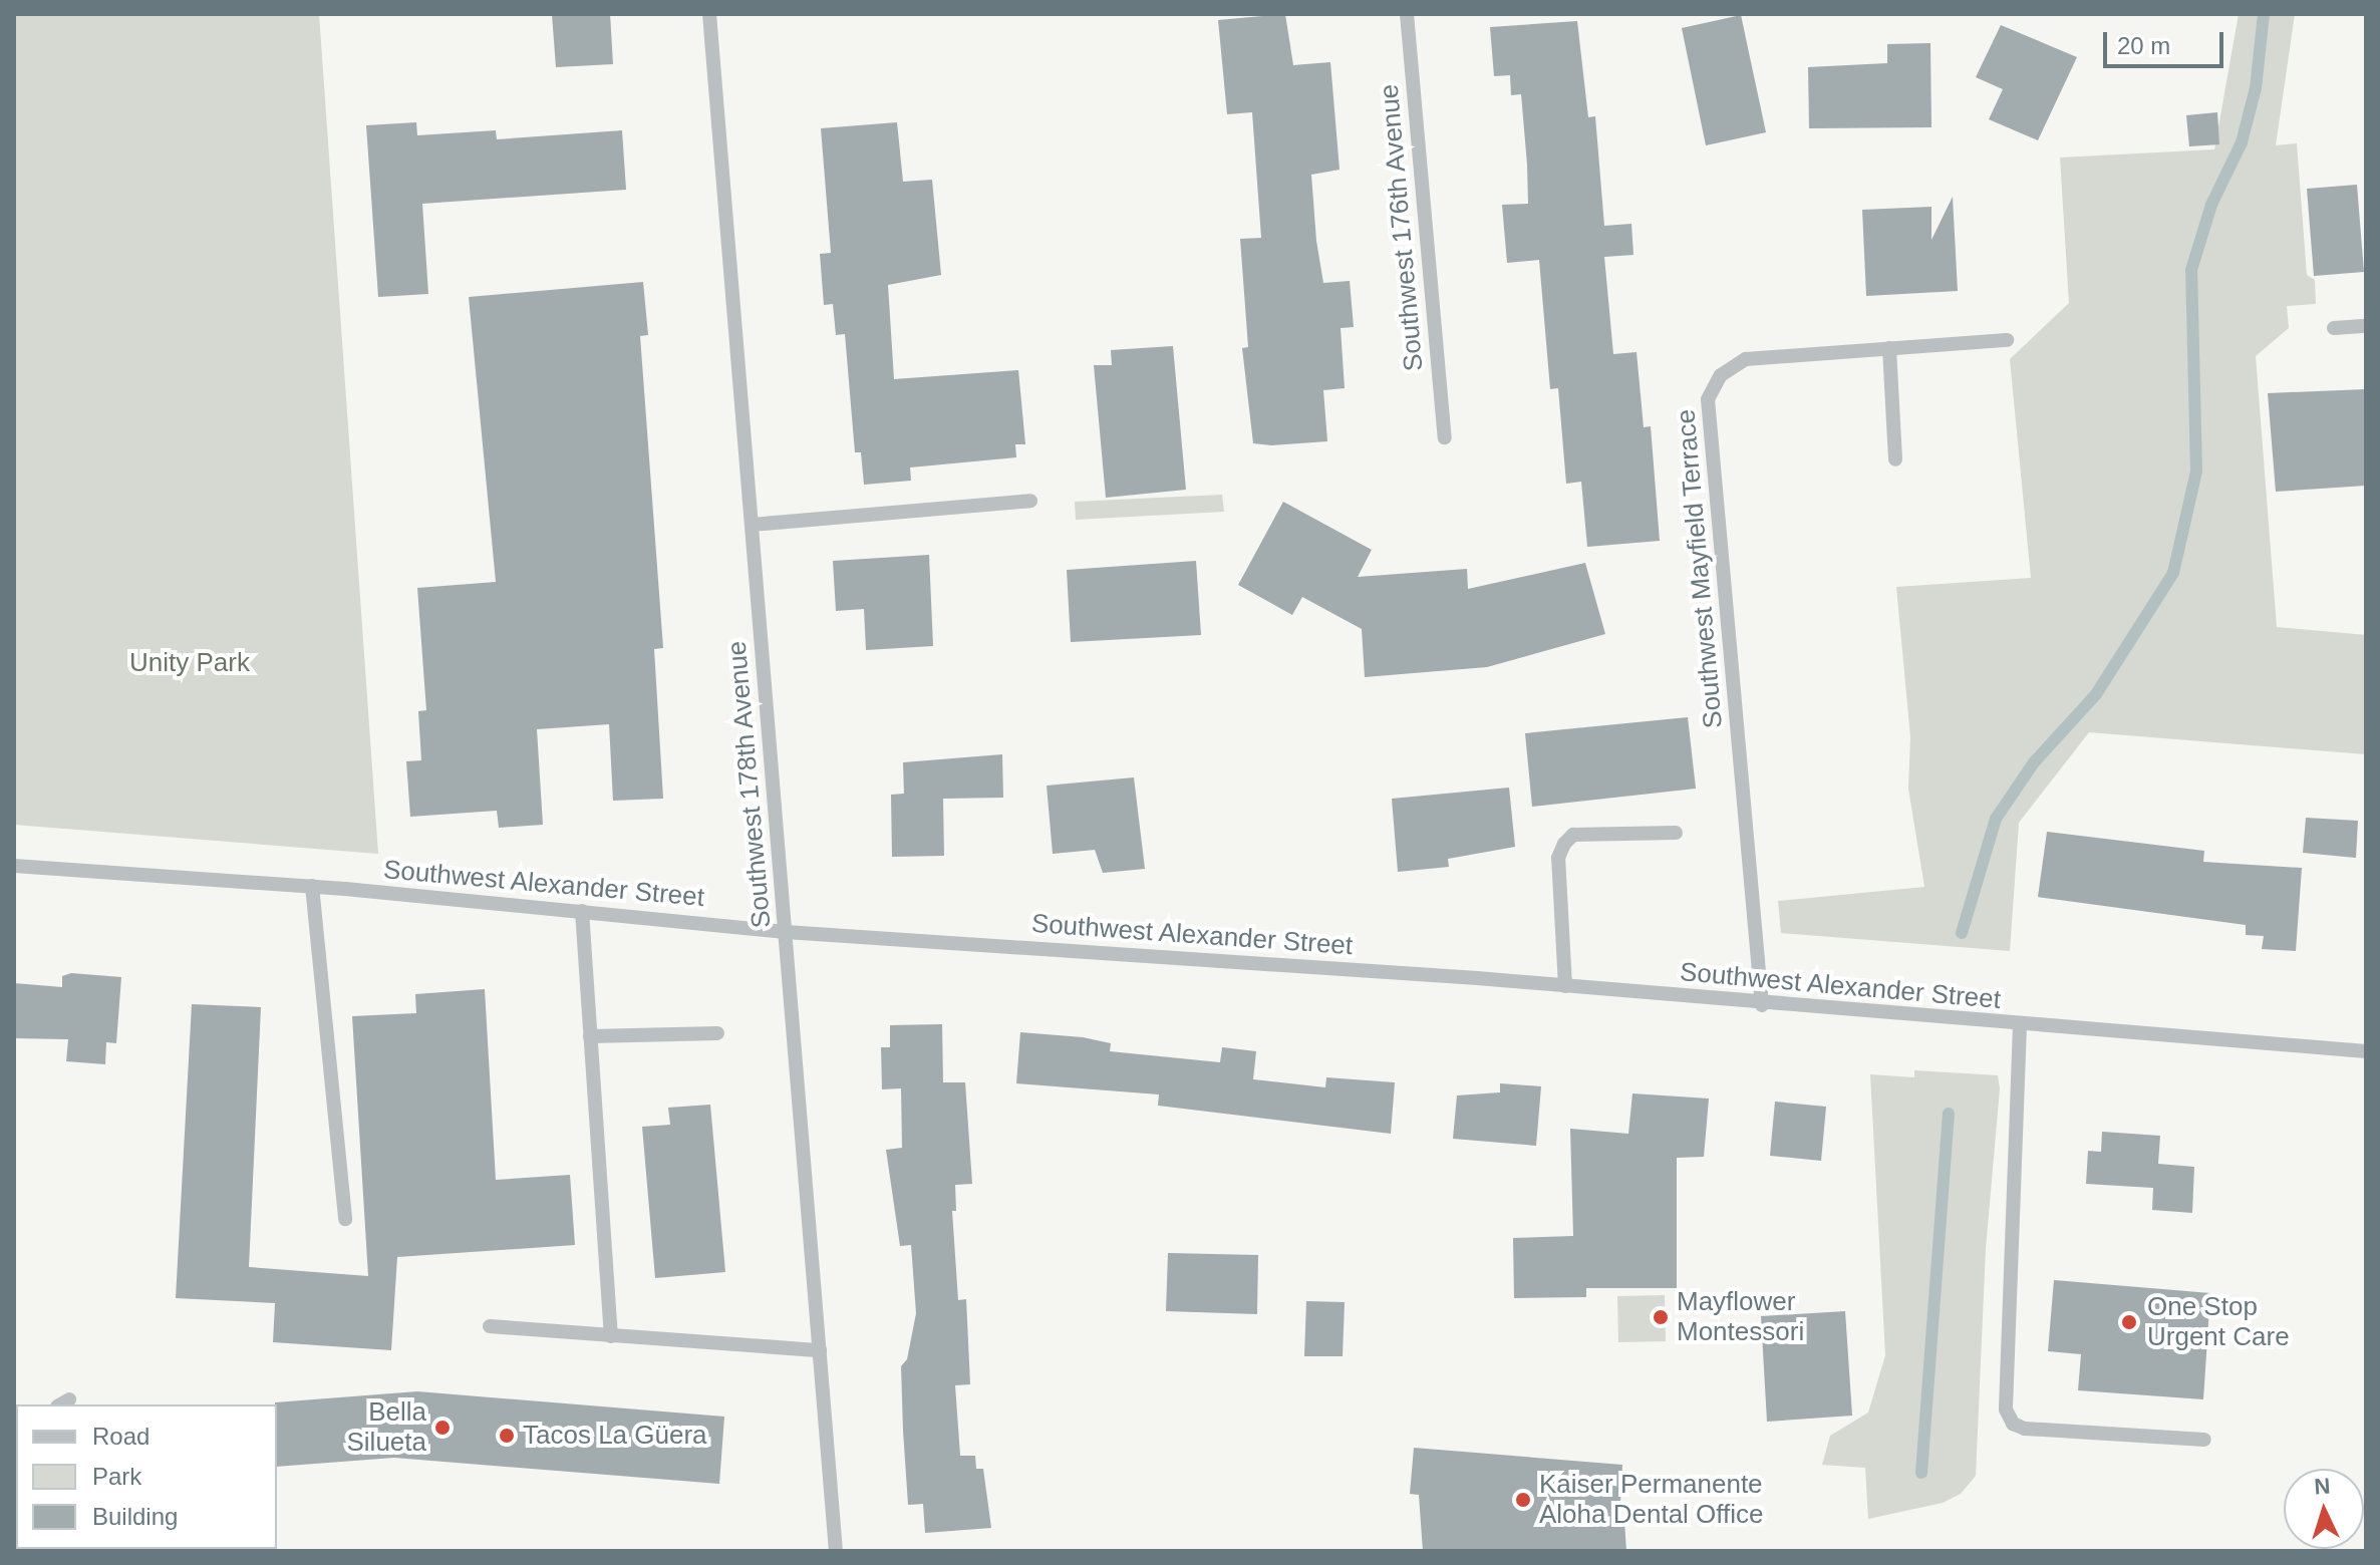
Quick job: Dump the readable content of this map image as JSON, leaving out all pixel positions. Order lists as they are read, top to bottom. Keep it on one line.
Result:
{"streets":{"street":["Southwest 176th Avenue","Southwest Mayfield Terrace","Southwest 178th Avenue","Southwest Alexander Street"]},"crossings":[["Southwest Mayfield Terrace","Southwest Alexander Street"],["Southwest 178th Avenue","Southwest Alexander Street"]],"parks":["Unity Park"],"places":["Mayflower Montessori","One Stop Urgent Care","Bella Silueta","Tacos La Güera","Kaiser Permanente Aloha Dental Office"],"legend":["Road","Park","Building"],"scale_bar":"20 m","north":"top"}
